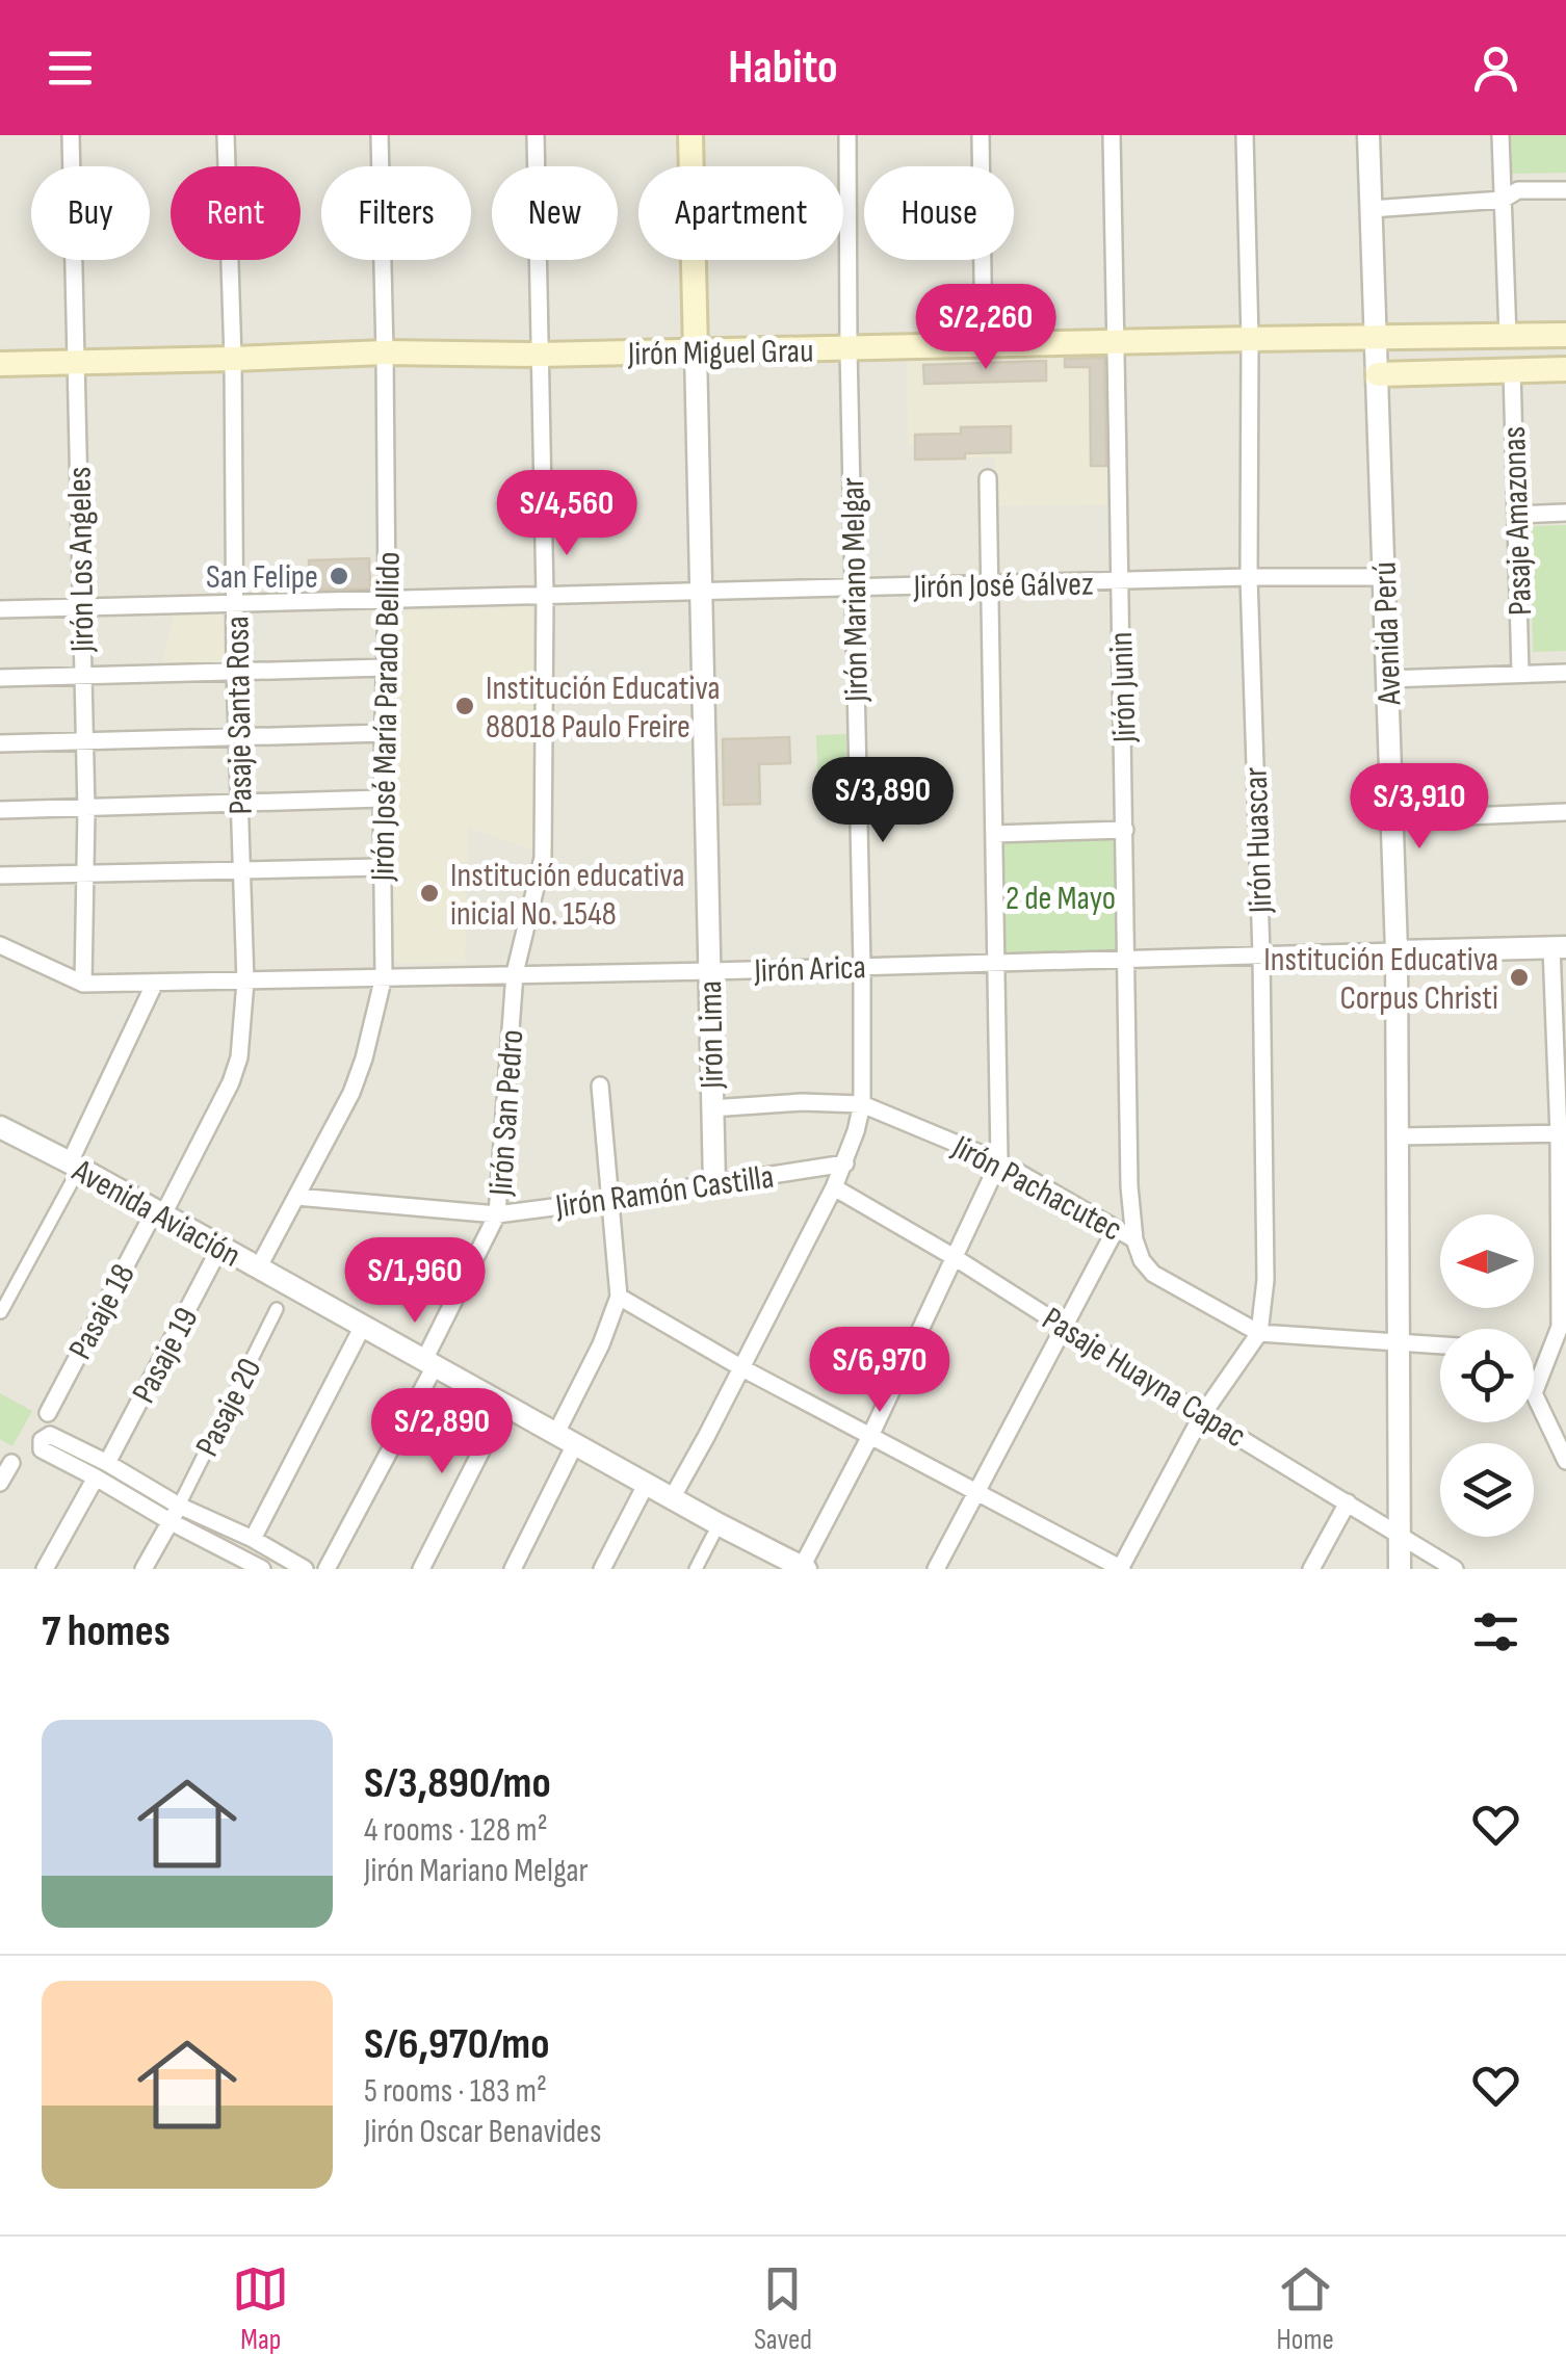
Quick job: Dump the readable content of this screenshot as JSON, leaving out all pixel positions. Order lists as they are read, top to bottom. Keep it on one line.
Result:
{"streets":{"main road":["Jirón Miguel Grau","Jirón Lima"],"street":["Pasaje Amazonas","Jirón Los Angeles","Jirón José Gálvez","Jirón Mariano Melgar","Avenida Perú","Jirón Junin","Pasaje Santa Rosa","Jirón José María Parado Bellido","Jirón Huascar","Jirón Arica","Jirón San Pedro","Jirón Pachacutec","Jirón Ramón Castilla","Avenida Aviación","Pasaje 18","Pasaje 19","Pasaje Huayna Capac","Pasaje 20"]},"crossings":[["Jirón Miguel Grau","Jirón Los Angeles"],["Jirón Miguel Grau","Jirón Mariano Melgar"],["Jirón Miguel Grau","Avenida Perú"],["Jirón Miguel Grau","Jirón Junin"],["Jirón Miguel Grau","Pasaje Santa Rosa"],["Jirón Miguel Grau","Jirón José María Parado Bellido"],["Jirón Miguel Grau","Jirón Huascar"],["Jirón Miguel Grau","Jirón Lima"],["Jirón Miguel Grau","Jirón San Pedro"],["Jirón Los Angeles","Jirón José Gálvez"],["Jirón Los Angeles","Jirón Arica"],["Jirón José Gálvez","Jirón Mariano Melgar"],["Jirón José Gálvez","Avenida Perú"],["Jirón José Gálvez","Jirón Junin"],["Jirón José Gálvez","Pasaje Santa Rosa"],["Jirón José Gálvez","Jirón José María Parado Bellido"],["Jirón José Gálvez","Jirón Huascar"],["Jirón José Gálvez","Jirón Lima"],["Jirón José Gálvez","Jirón San Pedro"],["Jirón Mariano Melgar","Jirón Arica"],["Jirón Mariano Melgar","Jirón Pachacutec"],["Jirón Mariano Melgar","Jirón Ramón Castilla"],["Jirón Mariano Melgar","Avenida Aviación"],["Jirón Mariano Melgar","Pasaje Huayna Capac"],["Avenida Perú","Jirón Arica"],["Avenida Perú","Jirón Pachacutec"],["Avenida Perú","Pasaje Huayna Capac"],["Jirón Junin","Jirón Arica"],["Jirón Junin","Jirón Pachacutec"],["Pasaje Santa Rosa","Jirón Arica"],["Pasaje Santa Rosa","Avenida Aviación"],["Pasaje Santa Rosa","Pasaje 18"],["Jirón José María Parado Bellido","Jirón Arica"],["Jirón José María Parado Bellido","Jirón Ramón Castilla"],["Jirón José María Parado Bellido","Avenida Aviación"],["Jirón Huascar","Jirón Arica"],["Jirón Huascar","Jirón Pachacutec"],["Jirón Huascar","Pasaje Huayna Capac"],["Jirón Arica","Jirón Lima"],["Jirón Arica","Jirón San Pedro"],["Jirón Lima","Jirón Pachacutec"],["Jirón Lima","Jirón Ramón Castilla"],["Jirón San Pedro","Jirón Ramón Castilla"],["Jirón San Pedro","Avenida Aviación"],["Avenida Aviación","Pasaje 18"],["Avenida Aviación","Pasaje 19"]],"parks":["2 de Mayo"],"places":["San Felipe","Institución Educativa 88018 Paulo Freire","Institución educativa inicial No. 1548","Institución Educativa Corpus Christi"],"north":"left","page":{"header":"Habito","chip":["Buy","Rent","Filters","New","Apartment","House"],"price":["S/2,260","S/4,560","S/3,890","S/3,910","S/1,960","S/6,970","S/2,890"],"heading":"7 homes","list":[{"name":"S/3,890/mo","note":"4 rooms · 128 m² · Jirón Mariano Melgar"},{"name":"S/6,970/mo","note":"5 rooms · 183 m² · Jirón Oscar Benavides"}],"tabs":["Map","Saved","Home"]}}
